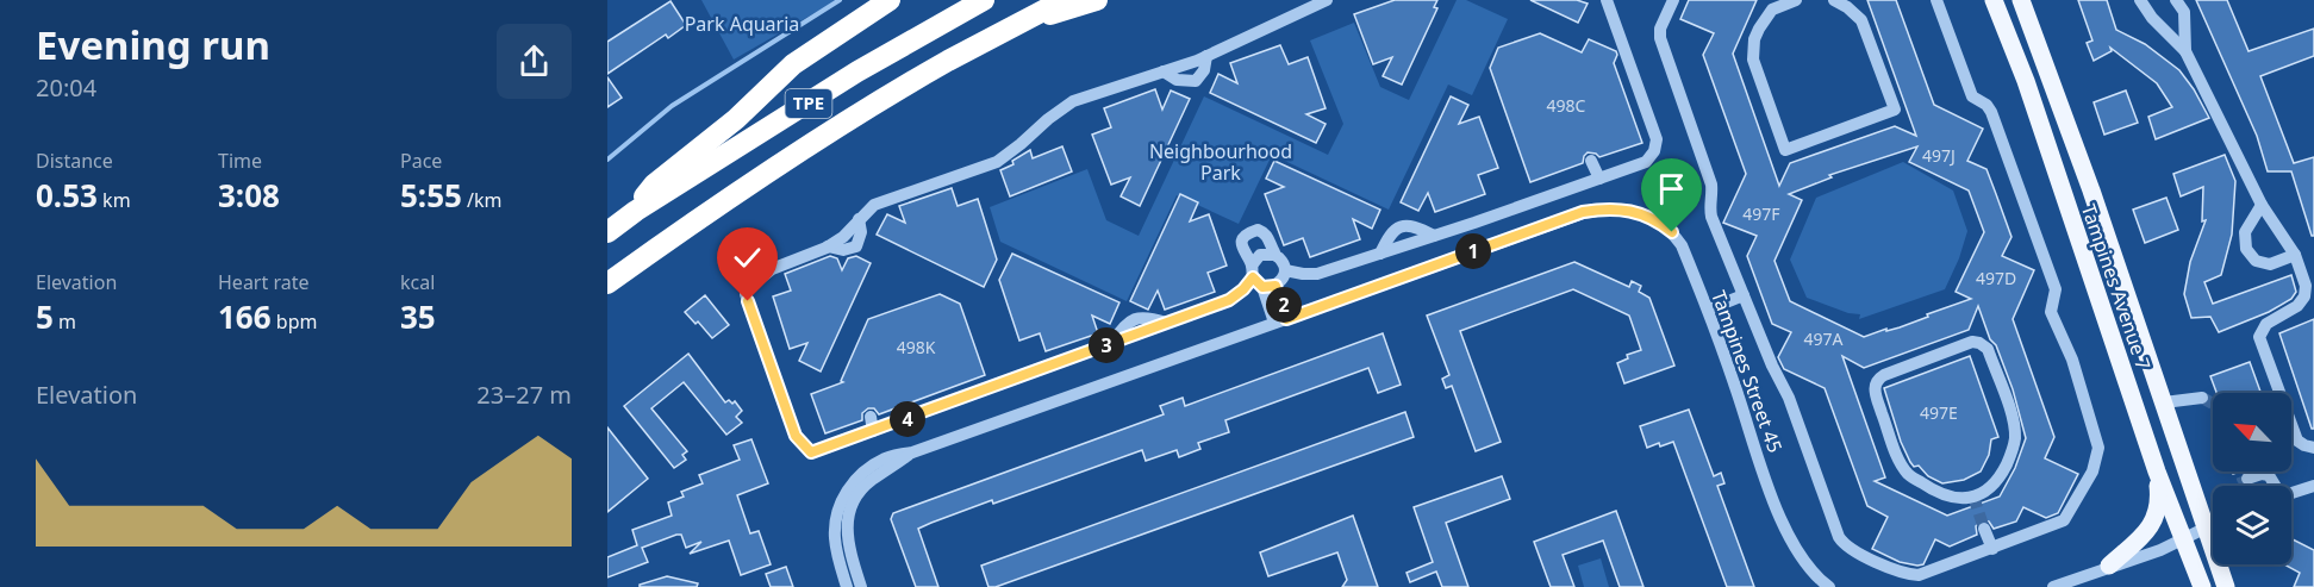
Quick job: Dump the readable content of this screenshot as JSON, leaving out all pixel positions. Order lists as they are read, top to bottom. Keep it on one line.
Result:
{"streets":{"highway":["TPE"],"main road":["Tampines Avenue 7"],"street":["Tampines Street 45"]},"parks":["Park Aquaria","Neighbourhood Park"],"house_numbers":["498C","497J","497F","497D","497A","498K","497E"],"north":"top left","page":{"heading":["Evening run","20:04"],"stats":[["Distance","0.53 km"],["Time","3:08"],["Pace","5:55 /km"],["Elevation","5 m"],["Heart rate","166 bpm"],["kcal","35"]],"pins":["1","2","3","4"],"chart":["Elevation","23–27 m"]}}
